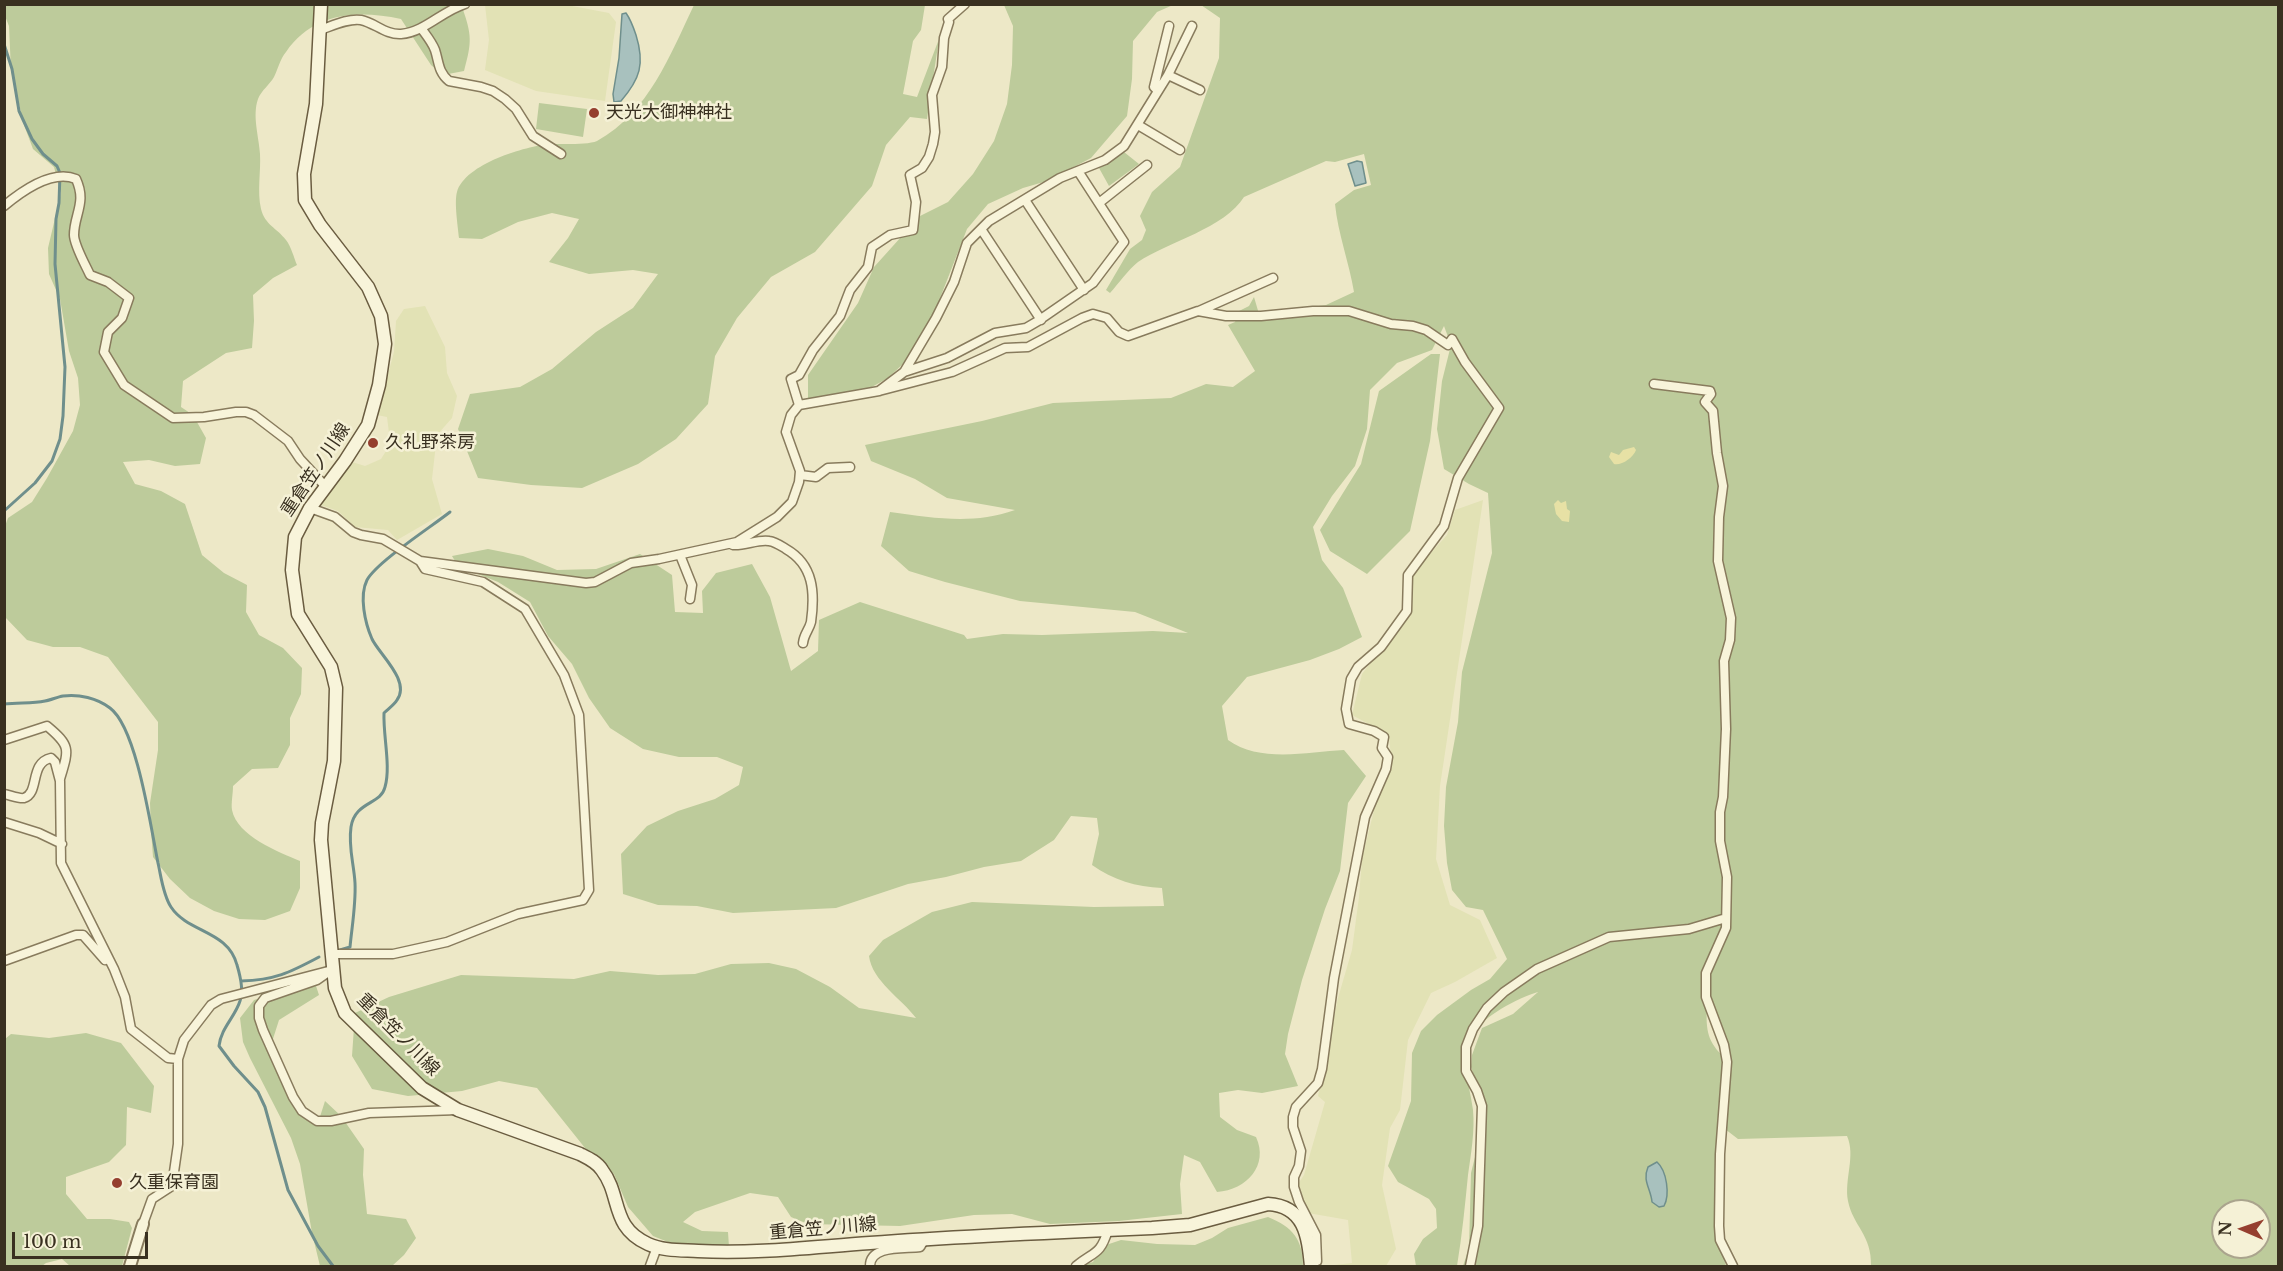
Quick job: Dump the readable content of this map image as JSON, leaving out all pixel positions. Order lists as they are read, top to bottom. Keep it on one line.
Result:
{"streets":{"main road":["重倉笠ノ川線"]},"places":["天光大御神神社","久礼野茶房","久重保育園"],"scale_bar":"100 m","north":"left"}
